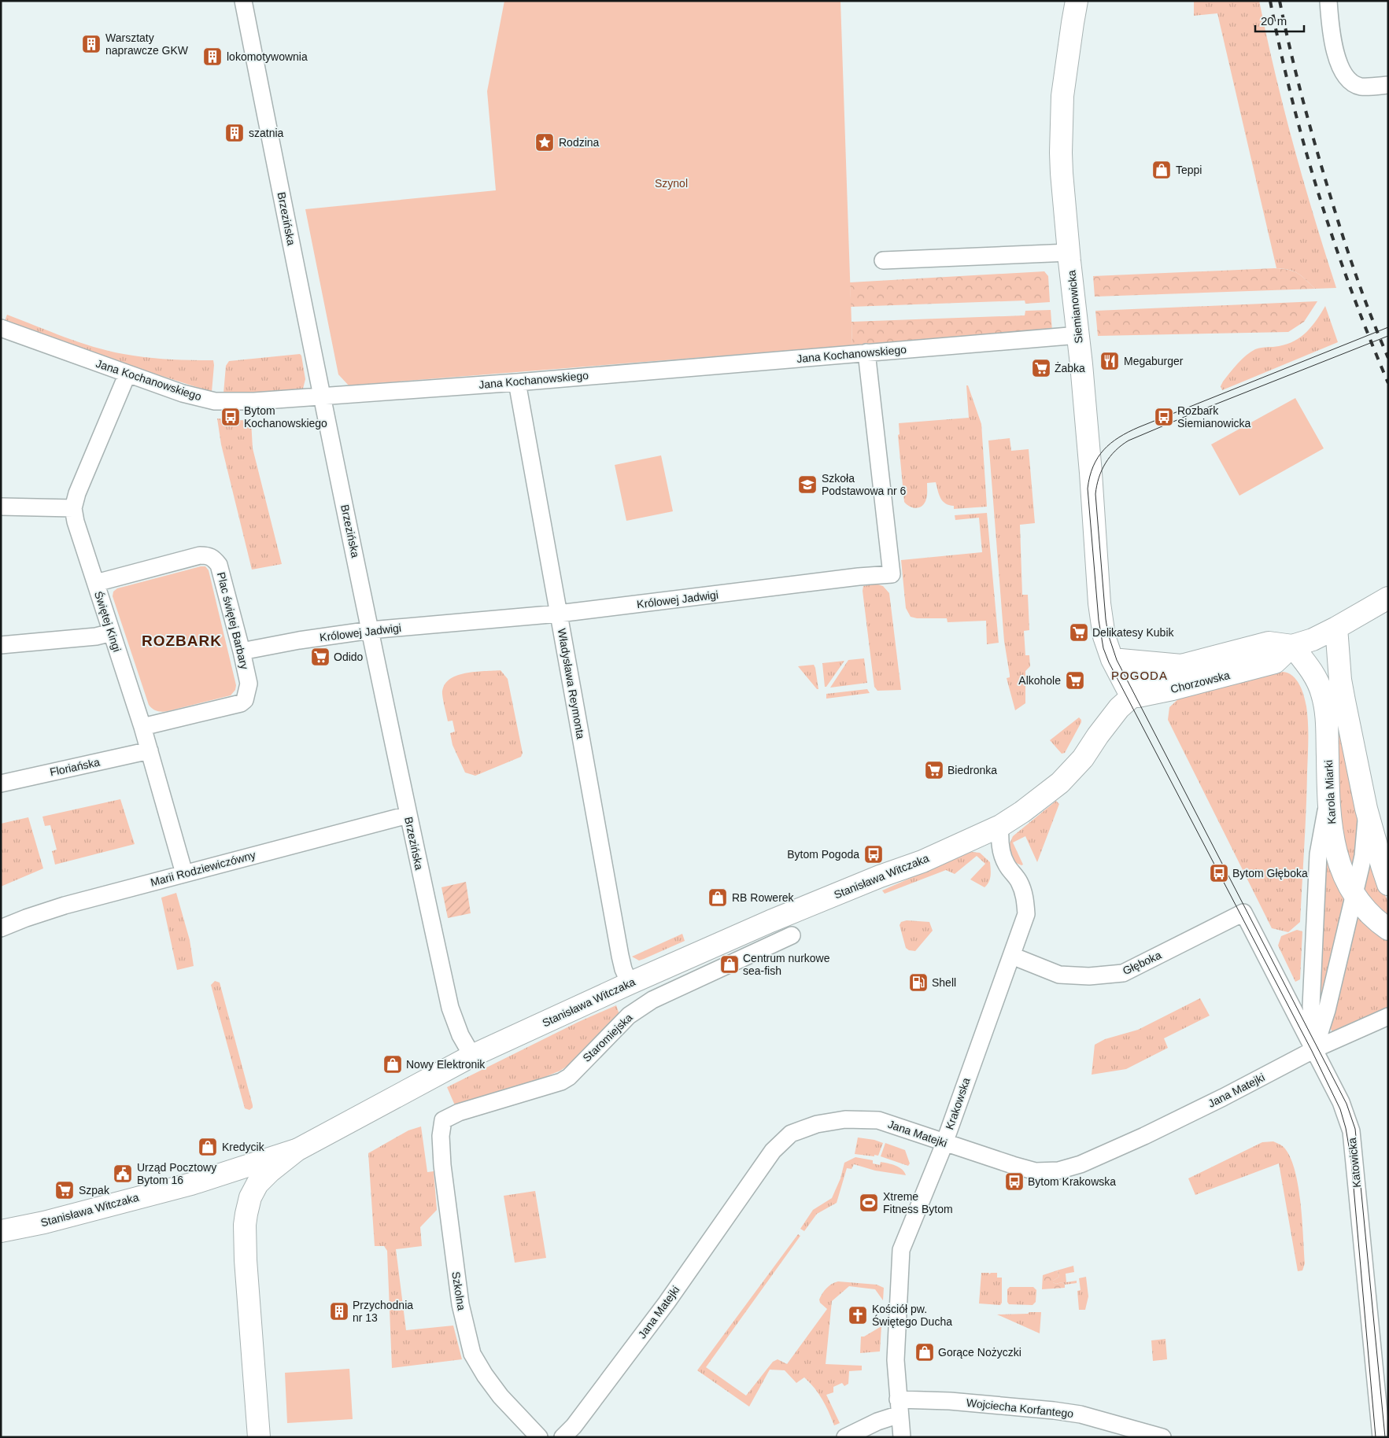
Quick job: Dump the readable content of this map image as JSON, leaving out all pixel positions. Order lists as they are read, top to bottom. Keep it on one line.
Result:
{"streets":{"main road":["Siemianowicka","Chorzowska","Karola Miarki","Stanisława Witczaka"],"street":["Brzezińska","Jana Kochanowskiego","Królowej Jadwigi","Plac świętej Barbary","Świętej Kingi","Władysława Reymonta","Floriańska","Marii Rodziewiczówny","Głęboka","Staromiejska","Jana Matejki","Krakowska","Katowicka","Szkolna","Wojciecha Korfantego"]},"crossings":[["Brzezińska","Jana Kochanowskiego"],["Brzezińska","Królowej Jadwigi"],["Brzezińska","Marii Rodziewiczówny"],["Brzezińska","Stanisława Witczaka"],["Siemianowicka","Jana Kochanowskiego"],["Siemianowicka","Chorzowska"],["Siemianowicka","Stanisława Witczaka"],["Jana Kochanowskiego","Królowej Jadwigi"],["Jana Kochanowskiego","Świętej Kingi"],["Jana Kochanowskiego","Władysława Reymonta"],["Królowej Jadwigi","Plac świętej Barbary"],["Królowej Jadwigi","Władysława Reymonta"],["Plac świętej Barbary","Świętej Kingi"],["Świętej Kingi","Floriańska"],["Świętej Kingi","Marii Rodziewiczówny"],["Chorzowska","Karola Miarki"],["Chorzowska","Stanisława Witczaka"],["Władysława Reymonta","Stanisława Witczaka"],["Stanisława Witczaka","Krakowska"],["Głęboka","Krakowska"],["Głęboka","Katowicka"],["Staromiejska","Szkolna"],["Jana Matejki","Krakowska"],["Jana Matejki","Katowicka"],["Krakowska","Wojciecha Korfantego"]],"districts":["ROZBARK","POGODA"],"parks":["Szynol"],"places":{"building":["Warsztaty naprawcze GKW","lokomotywownia","szatnia","Przychodnia nr 13"],"place":["Rodzina"],"shop":["Teppi","RB Rowerek","Centrum nurkowe sea-fish","Nowy Elektronik","Kredycik","Gorące Nożyczki"],"restaurant":["Megaburger"],"supermarket":["Żabka","Delikatesy Kubik","Odido","Alkohole","Biedronka","Szpak"],"bus stop":["Bytom Kochanowskiego","Rozbark Siemianowicka","Bytom Pogoda","Bytom Głęboka","Bytom Krakowska"],"school or university":["Szkoła Podstawowa nr 6"],"fuel station":["Shell"],"public building":["Urząd Pocztowy Bytom 16"],"sports":["Xtreme Fitness Bytom"],"church":["Kościół pw. Świętego Ducha"]},"scale_bar":"20 m"}
